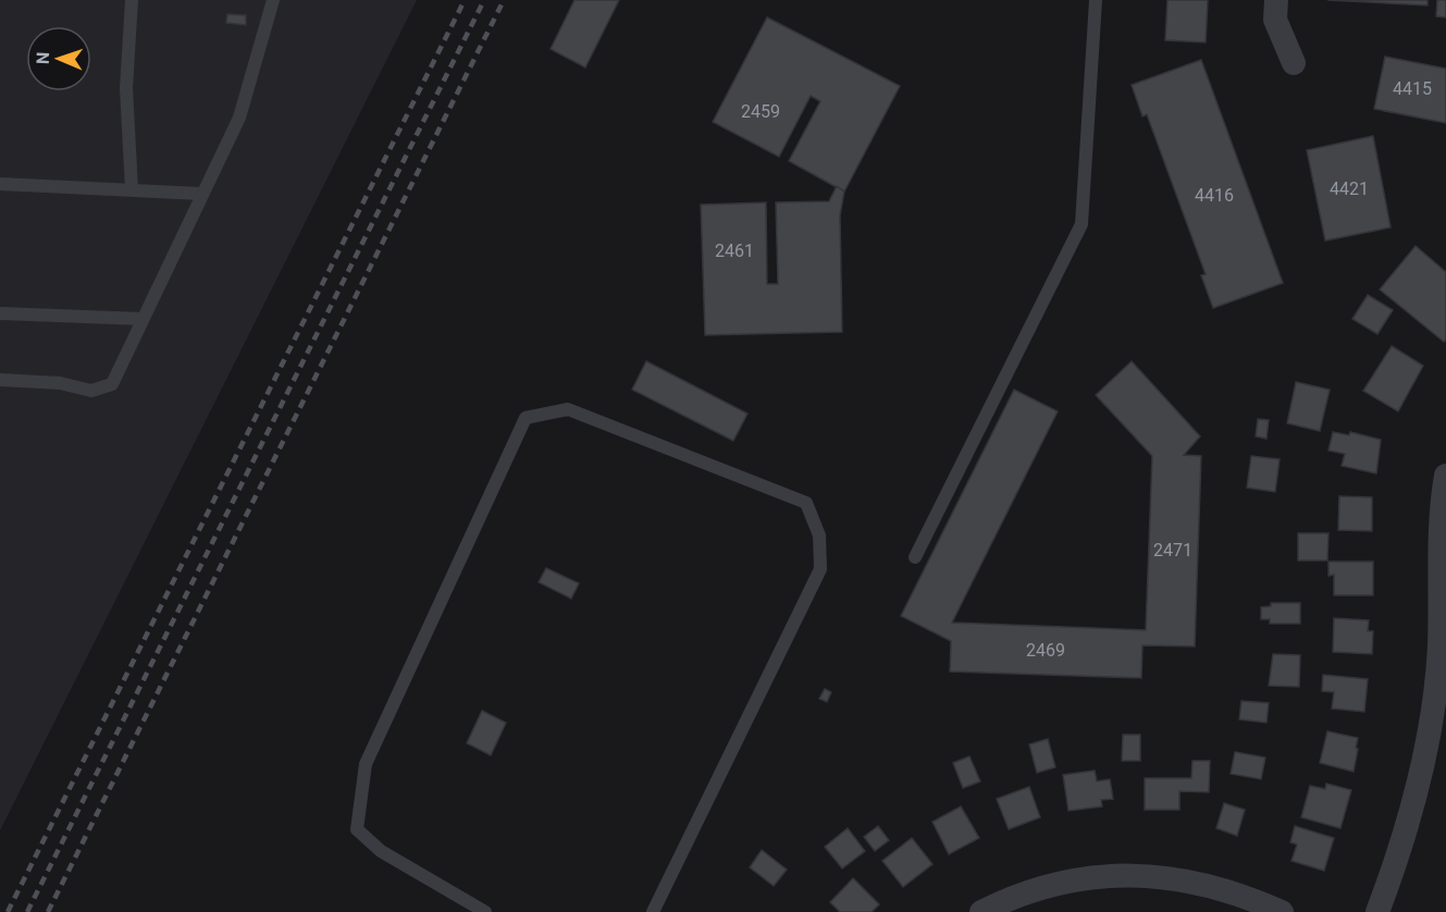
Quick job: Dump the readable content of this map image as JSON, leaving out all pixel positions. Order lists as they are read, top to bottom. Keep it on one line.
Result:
{"house_numbers":["4415","2459","4421","4416","2461","2471","2469"],"north":"left"}
